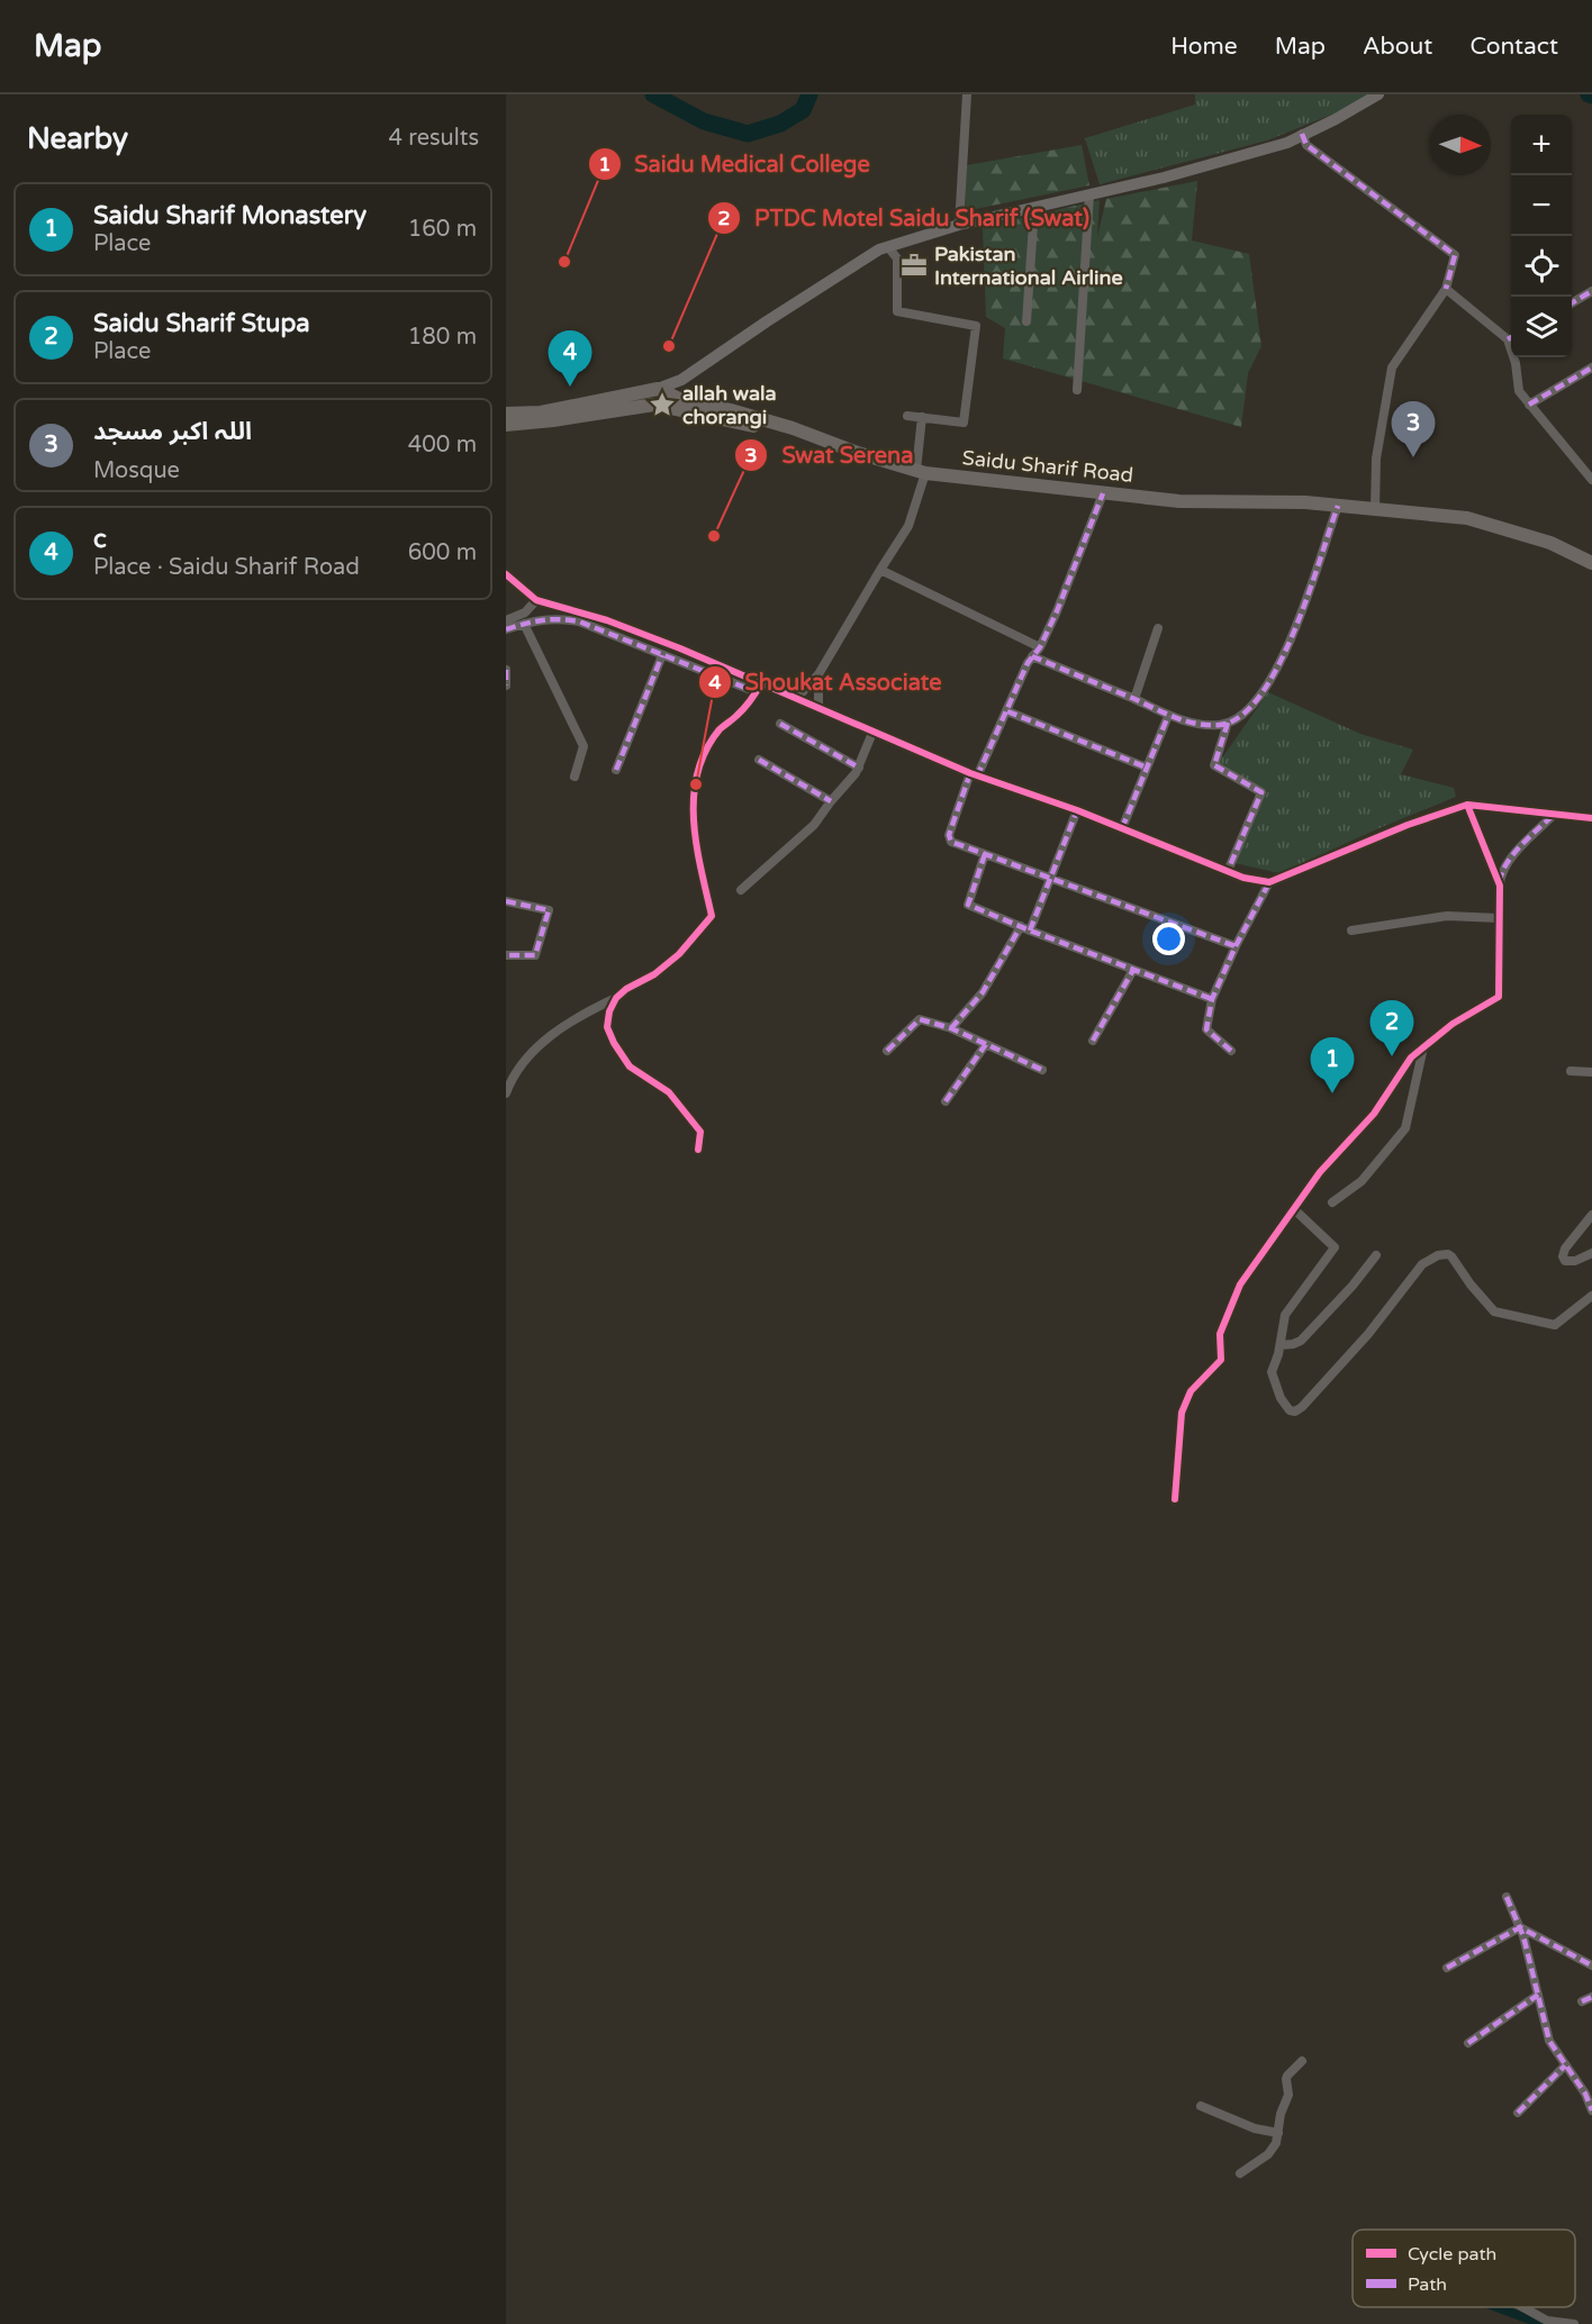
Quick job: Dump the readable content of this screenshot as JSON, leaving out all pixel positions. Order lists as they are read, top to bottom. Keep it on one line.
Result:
{"streets":{"main road":["Saidu Sharif Road"]},"places":{"other":["Saidu Medical College","PTDC Motel Saidu Sharif (Swat)","Swat Serena","Shoukat Associate"],"office":["Pakistan International Airline"],"place":["allah wala chorangi"]},"legend":["Cycle path","Path"],"north":"right","page":{"header":"Map","nav":["Home","Map","About","Contact"],"heading":["Nearby","4 results"],"map_buttons":["+","−"],"list":[{"mark":"1","name":"Saidu Sharif Monastery","note":"Place","value":"160 m"},{"mark":"2","name":"Saidu Sharif Stupa","note":"Place","value":"180 m"},{"mark":"3","name":"اللہ اکبر مسجد","note":"Mosque","value":"400 m"},{"mark":"4","name":"c","note":"Place · Saidu Sharif Road","value":"600 m"}],"pins":["4","3","2","1"]}}
